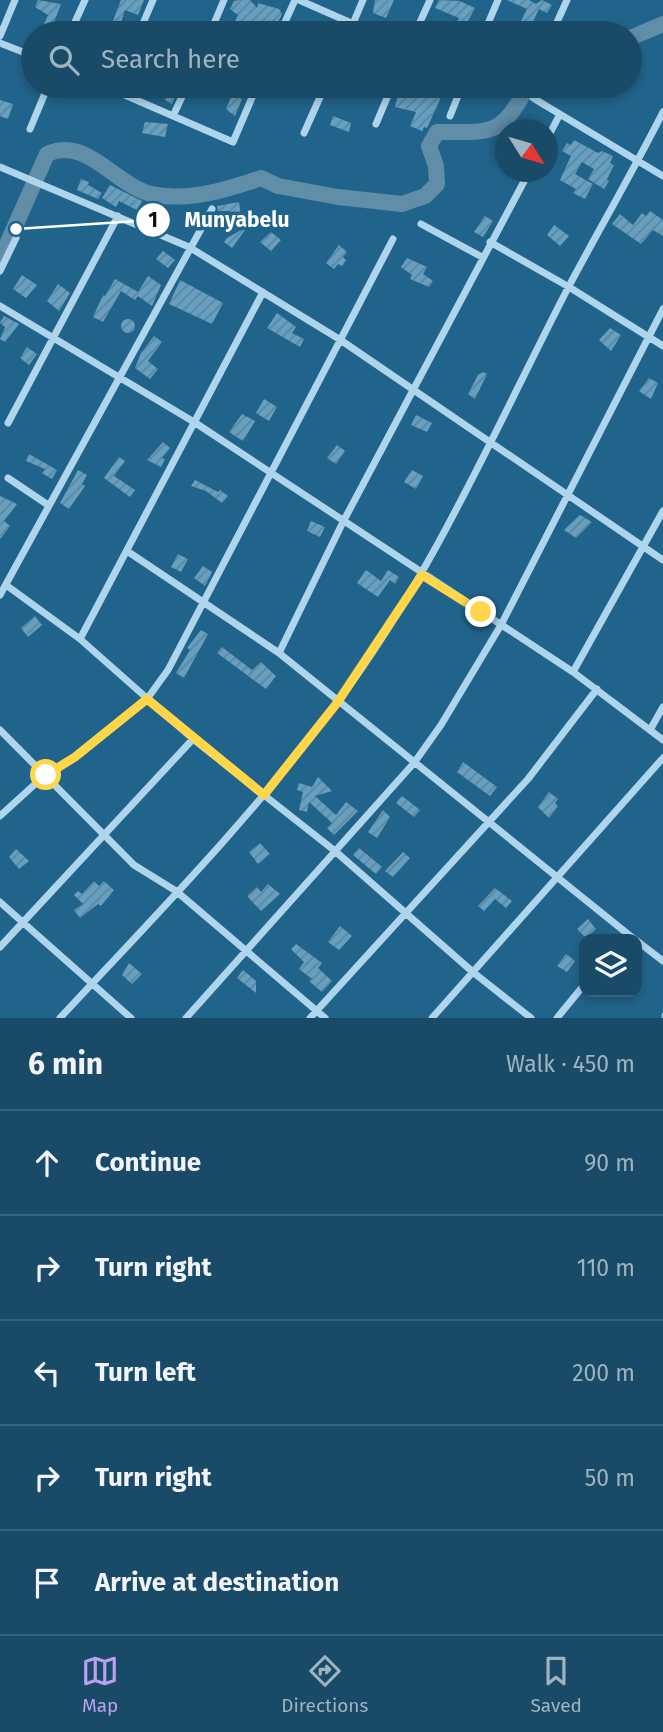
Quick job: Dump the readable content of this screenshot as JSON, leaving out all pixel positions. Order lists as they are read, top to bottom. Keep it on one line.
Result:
{"places":["Munyabelu"],"north":"bottom right","page":{"search":"Search here","heading":["6 min","Walk · 450 m"],"list":[["Continue","90 m"],["Turn right","110 m"],["Turn left","200 m"],["Turn right","50 m"],"Arrive at destination"],"nav":["Map","Directions","Saved"]}}
